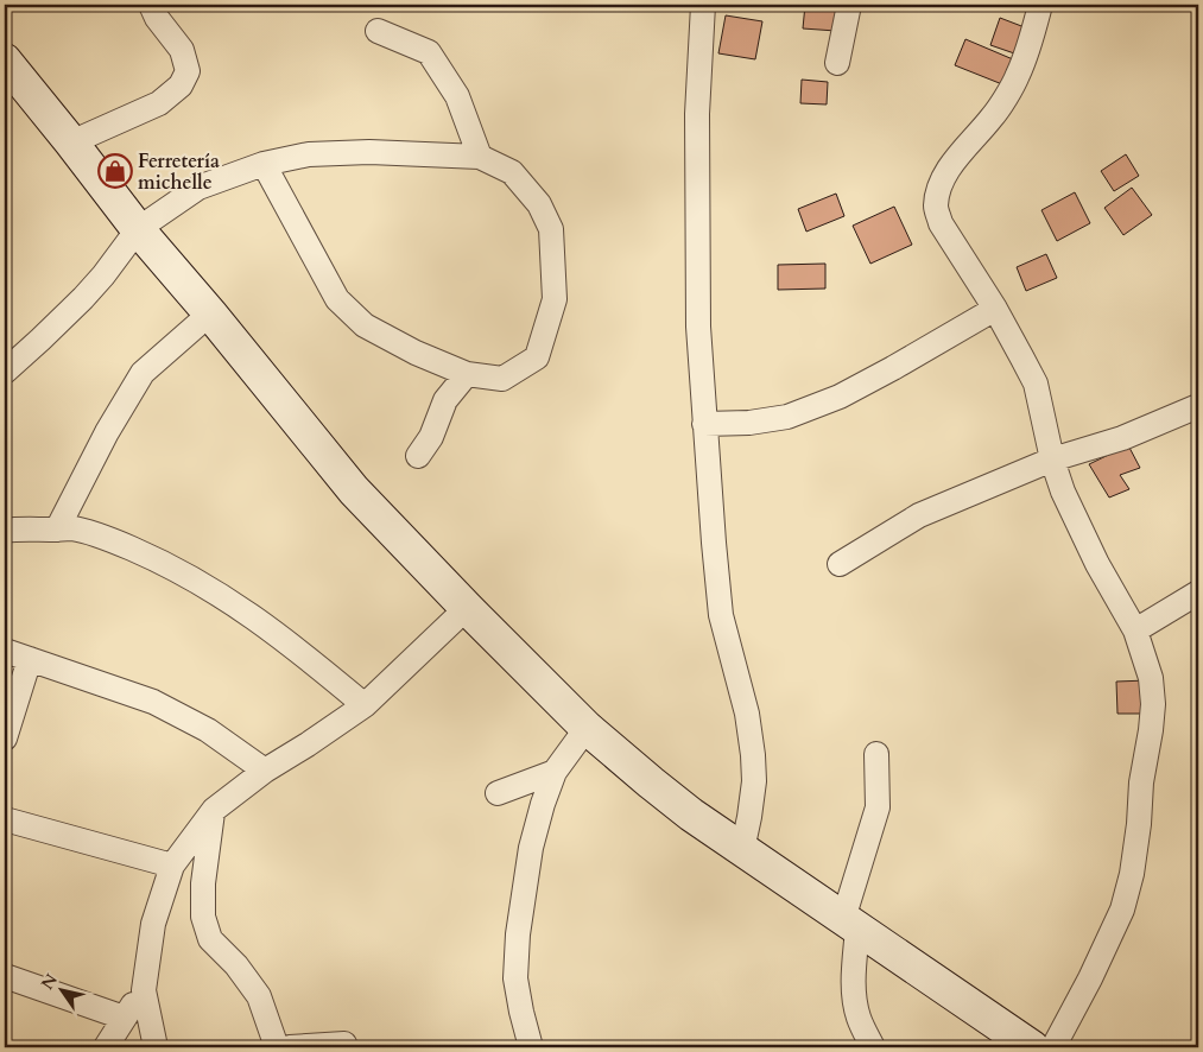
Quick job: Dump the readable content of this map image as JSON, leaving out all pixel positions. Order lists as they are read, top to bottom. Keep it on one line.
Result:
{"places":{"shop":["Ferretería michelle"]},"north":"top left"}
